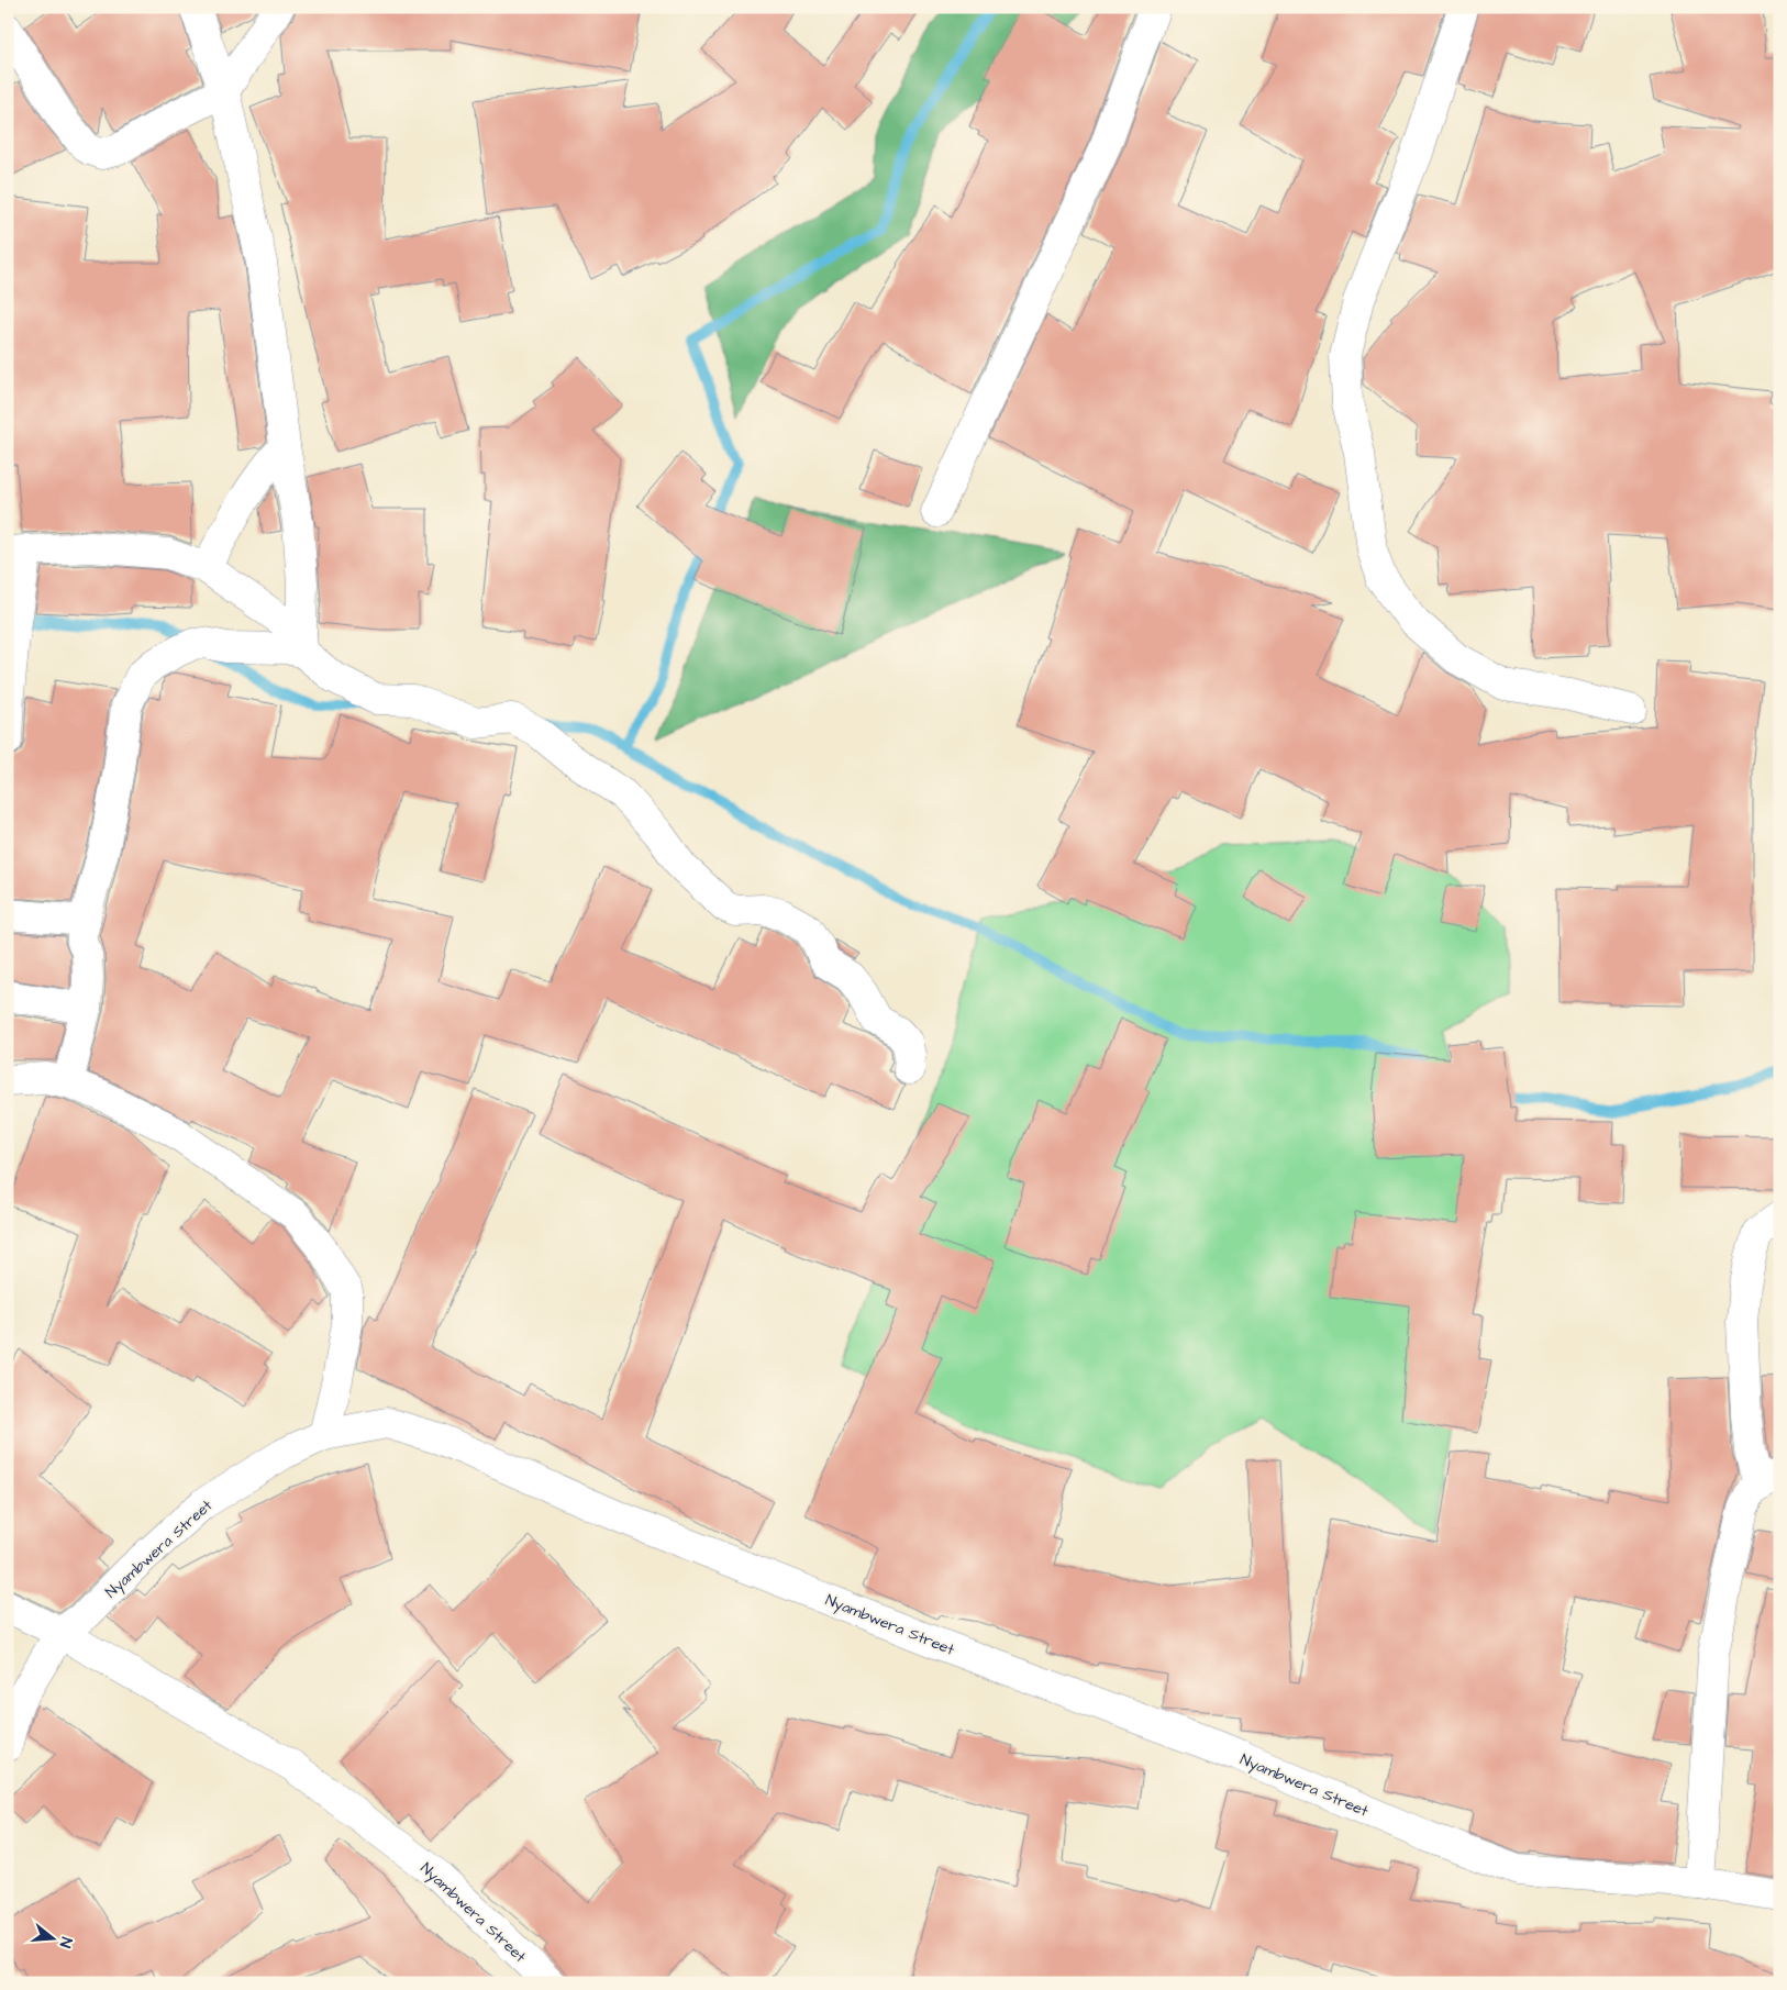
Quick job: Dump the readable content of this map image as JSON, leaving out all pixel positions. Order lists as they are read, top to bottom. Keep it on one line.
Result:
{"streets":{"street":["Nyambwera Street"]},"north":"right"}
